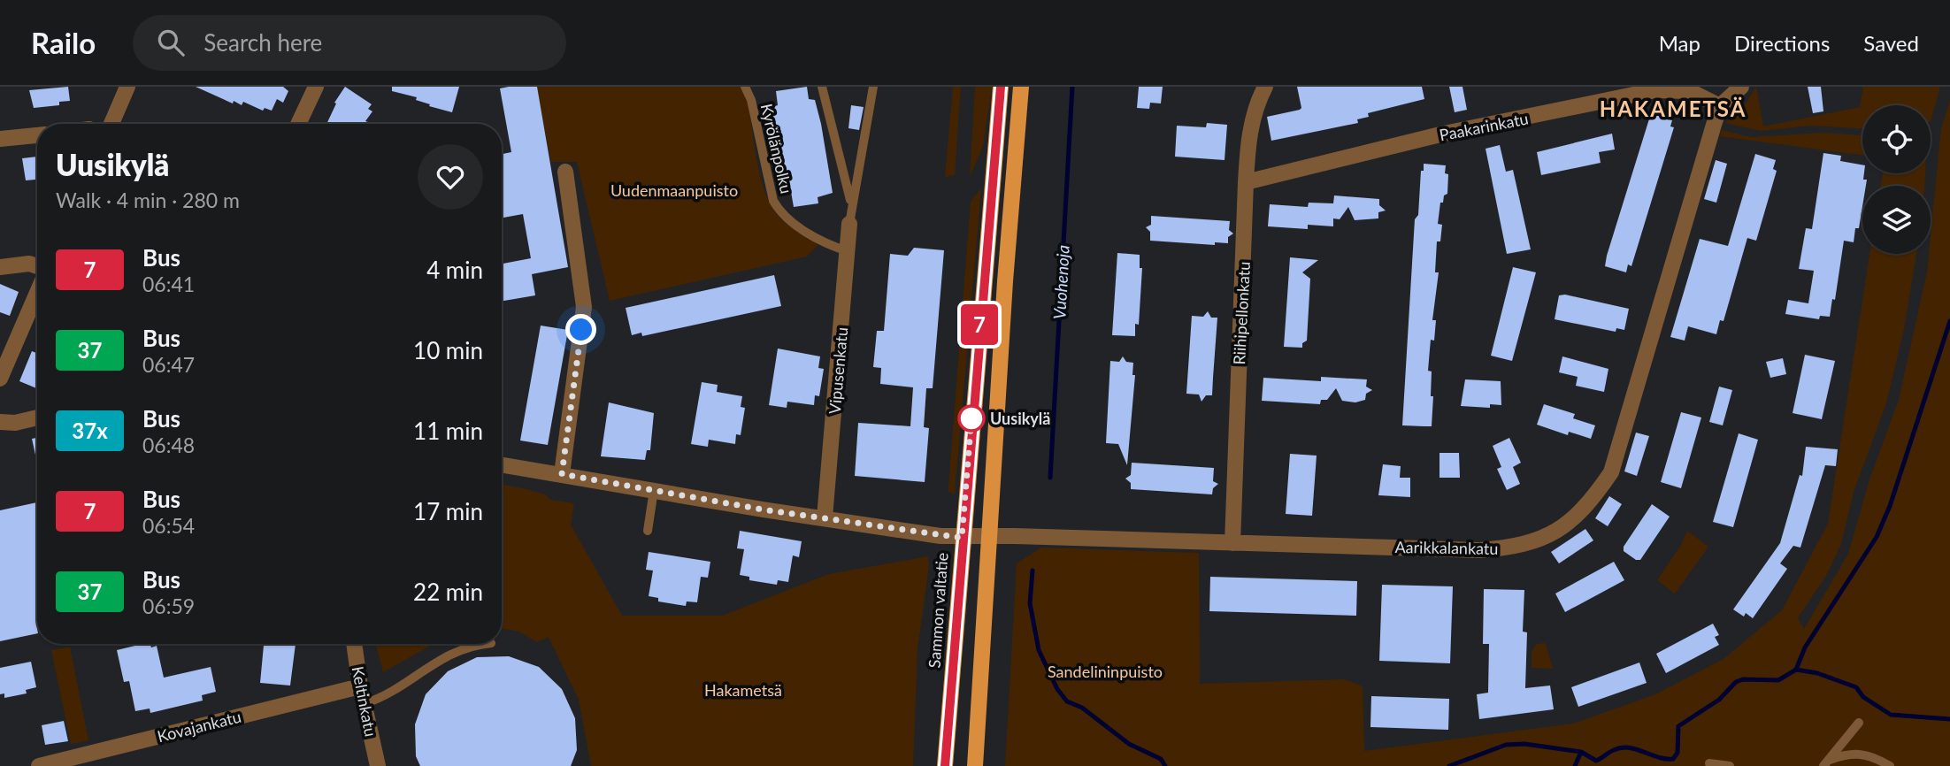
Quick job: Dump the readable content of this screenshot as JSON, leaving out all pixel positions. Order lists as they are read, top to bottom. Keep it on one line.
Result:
{"streets":{"main road":["Sammon valtatie"],"street":["Paakarinkatu","Riihipellonkatu","Vipusenkatu","Aarikkalankatu","Keltinkatu","Kovajankatu"],"lane":["Kyrölänpolku"]},"crossings":[["Paakarinkatu","Riihipellonkatu"],["Paakarinkatu","Aarikkalankatu"],["Kyrölänpolku","Vipusenkatu"],["Riihipellonkatu","Aarikkalankatu"],["Vipusenkatu","Aarikkalankatu"],["Aarikkalankatu","Sammon valtatie"],["Keltinkatu","Kovajankatu"]],"districts":["HAKAMETSÄ"],"water":["Vuohenoja"],"parks":["Uudenmaanpuisto","Sandelininpuisto","Hakametsä"],"places":["Uusikylä"],"lines":["bus line 7"],"page":{"header":"Railo","search":"Search here","nav":["Map","Directions","Saved"],"on_map":"7","heading":["Uusikylä","Walk · 4 min · 280 m"],"list":[{"mark":"7","name":"Bus","note":"06:41","value":"4 min"},{"mark":"37","name":"Bus","note":"06:47","value":"10 min"},{"mark":"37x","name":"Bus","note":"06:48","value":"11 min"},{"mark":"7","name":"Bus","note":"06:54","value":"17 min"},{"mark":"37","name":"Bus","note":"06:59","value":"22 min"}]}}
